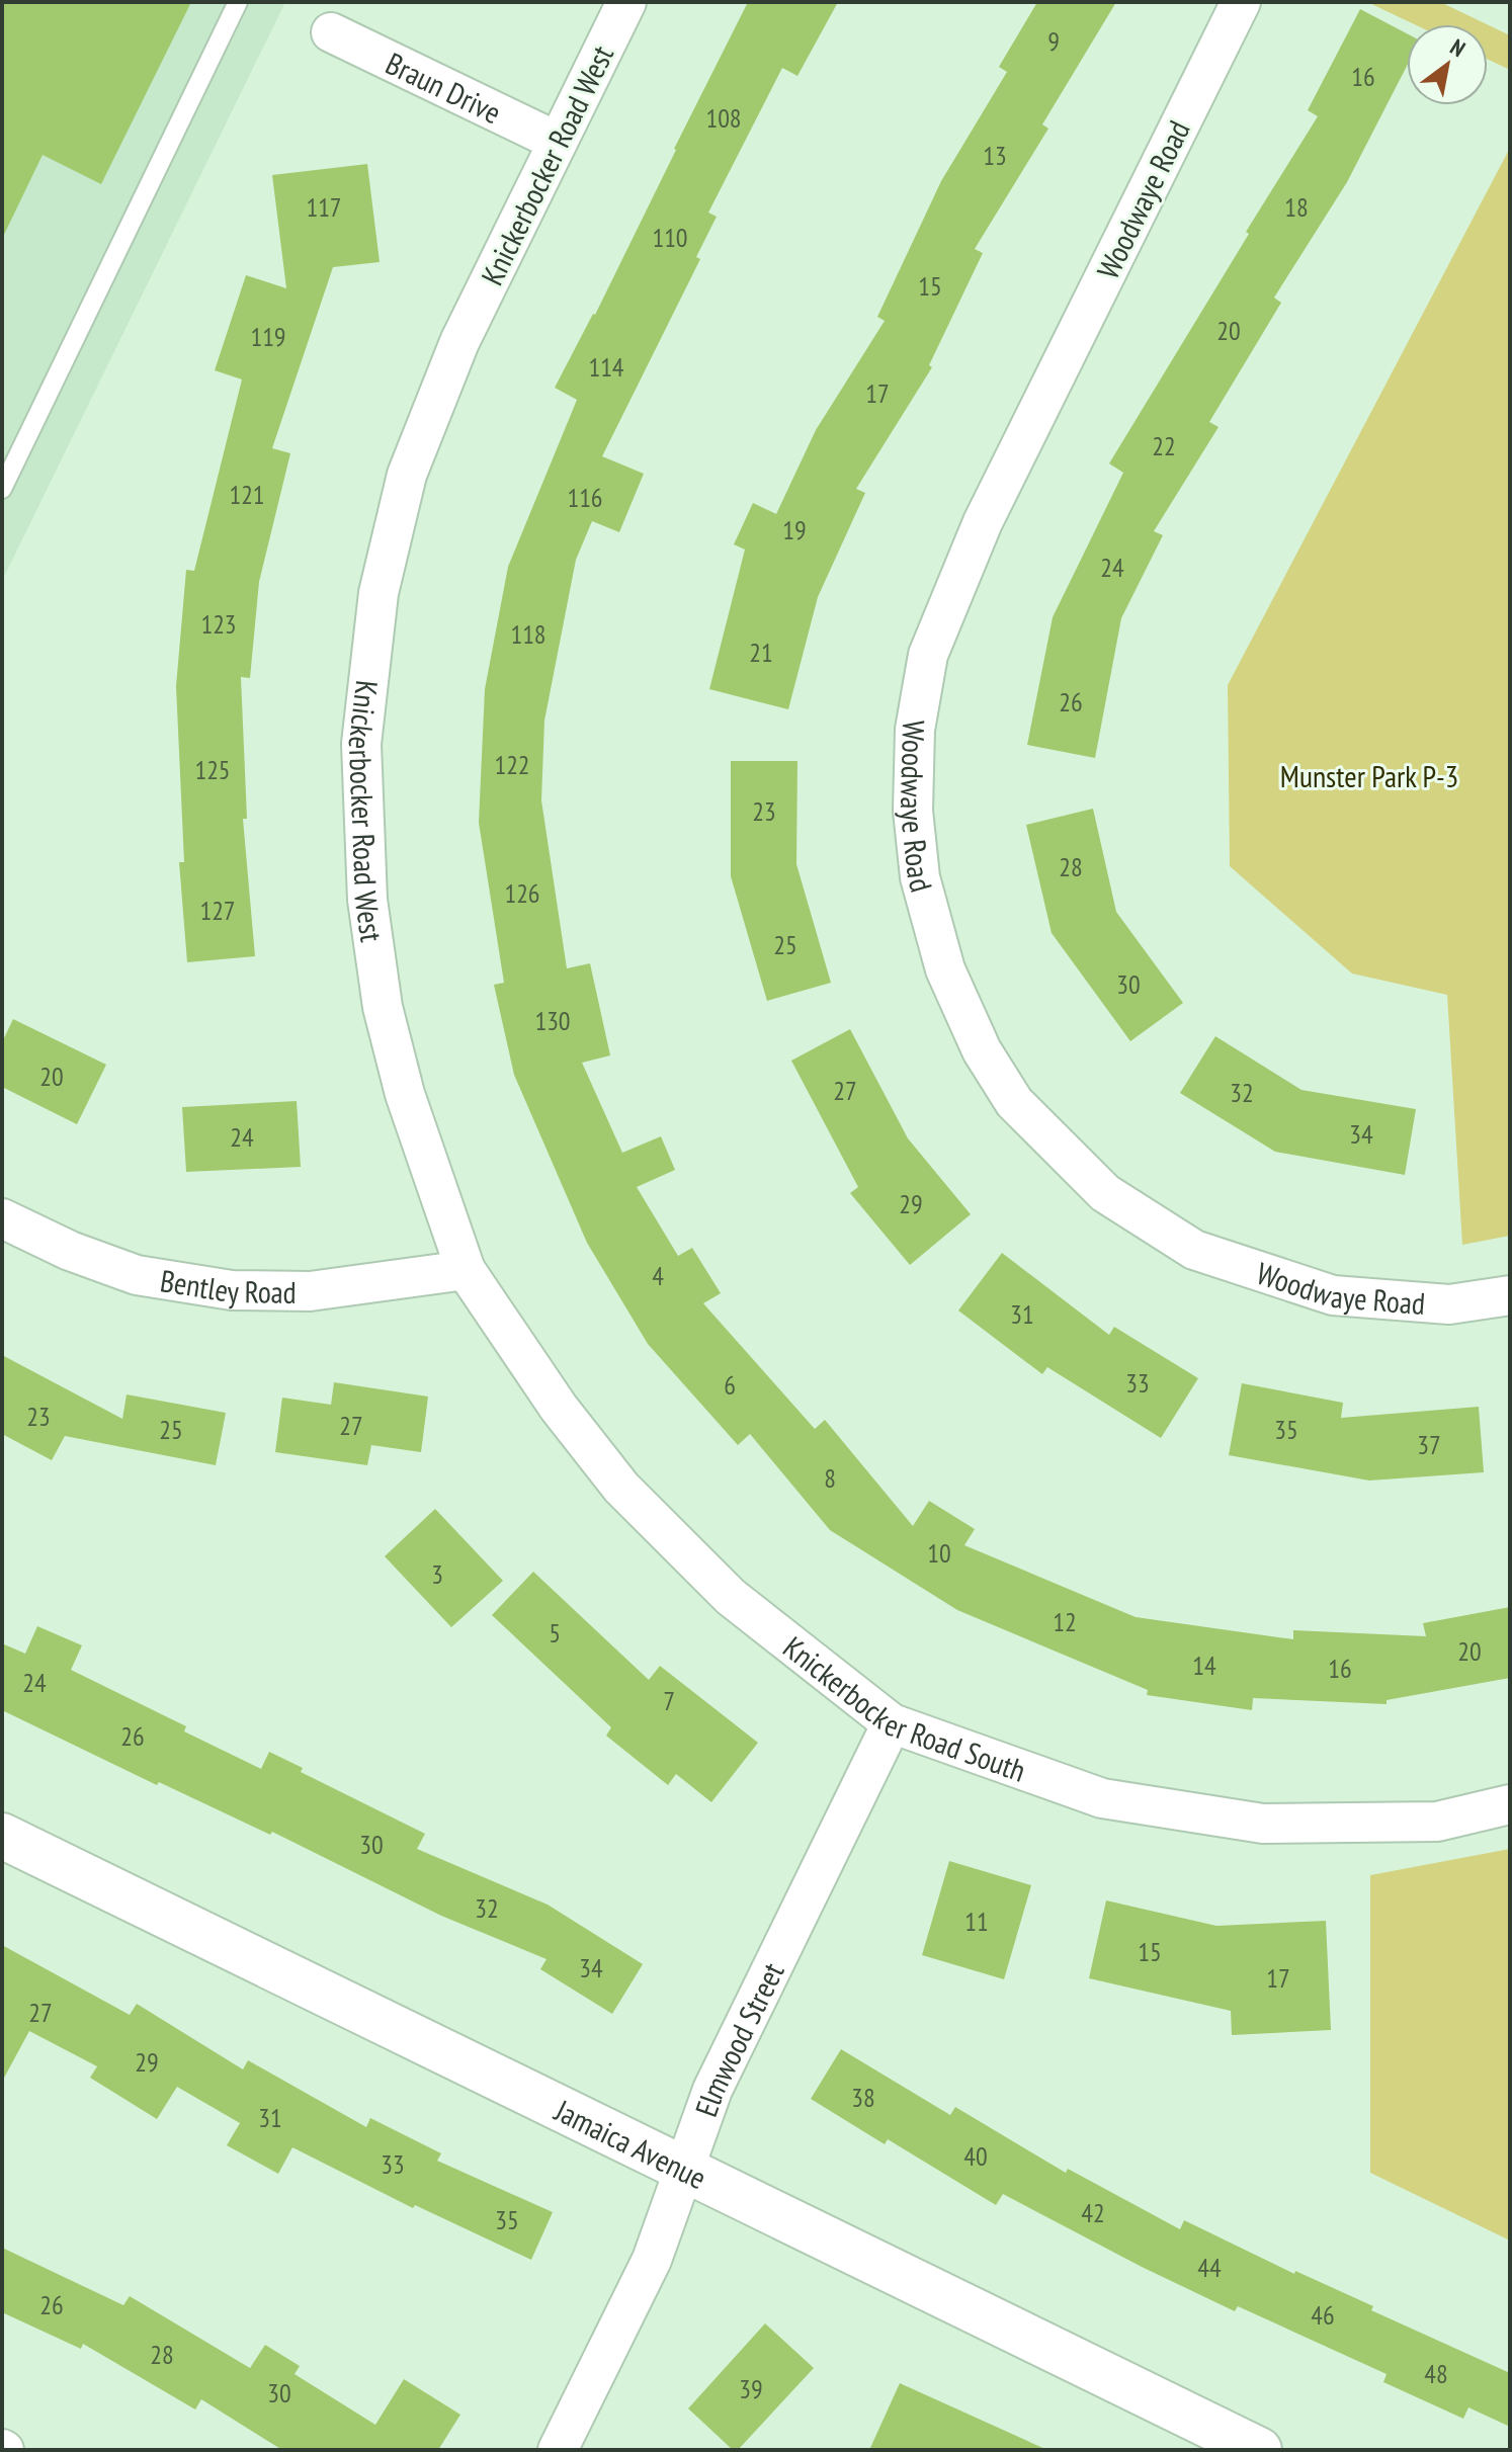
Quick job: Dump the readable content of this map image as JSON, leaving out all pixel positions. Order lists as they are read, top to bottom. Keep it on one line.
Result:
{"streets":{"street":["Braun Drive","Knickerbocker Road West","Woodwaye Road","Bentley Road","Knickerbocker Road South","Elmwood Street","Jamaica Avenue"]},"crossings":[["Braun Drive","Knickerbocker Road West"],["Knickerbocker Road West","Bentley Road"],["Knickerbocker Road West","Knickerbocker Road South"],["Bentley Road","Knickerbocker Road South"],["Knickerbocker Road South","Elmwood Street"],["Elmwood Street","Jamaica Avenue"]],"parks":["Munster Park P-3"],"house_numbers":["9","16","108","13","117","18","110","15","20","119","114","17","22","121","116","19","24","123","118","21","26","122","125","23","28","126","127","25","30","130","20","27","32","34","24","29","4","31","33","6","23","27","25","35","37","8","10","3","12","5","20","14","16","24","7","26","30","32","11","15","34","17","27","29","38","31","40","33","42","35","44","26","46","28","48","39","30"],"north":"top right"}
